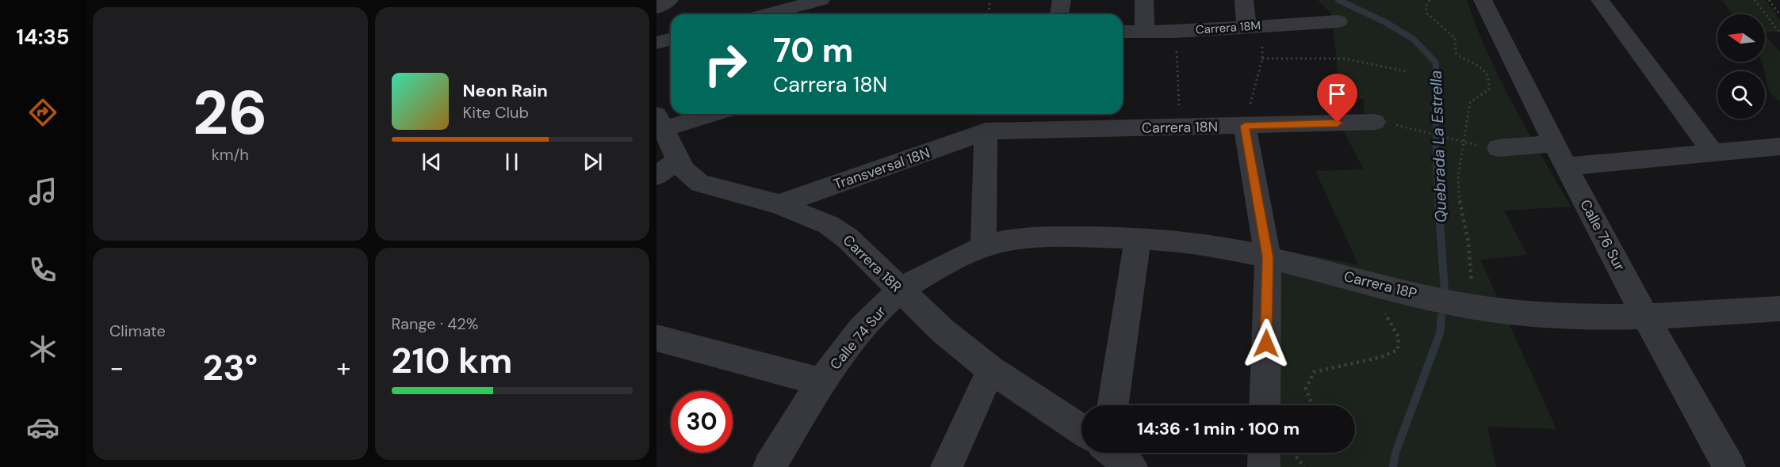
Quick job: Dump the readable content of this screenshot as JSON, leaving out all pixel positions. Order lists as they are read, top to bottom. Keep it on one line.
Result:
{"streets":{"street":["Carrera 18M","Carrera 18N","Transversal 18N","Calle 76 Sur","Carrera 18R","Carrera 18P","Calle 74 Sur"]},"crossings":[["Carrera 18N","Transversal 18N"],["Transversal 18N","Carrera 18R"],["Calle 76 Sur","Carrera 18P"],["Carrera 18R","Calle 74 Sur"],["Carrera 18P","Calle 74 Sur"]],"water":["Quebrada La Estrella"],"north":"left","page":{"tabs":"14:35","tile":[["26","km/h"],"Climate",["Range · 42%","210 km"]],"turn":["70 m","Carrera 18N"],"song":["Neon Rain","Kite Club"],"heat":["−","23°","+"],"limit":"30","trip":"14:36 · 1 min · 100 m"}}
